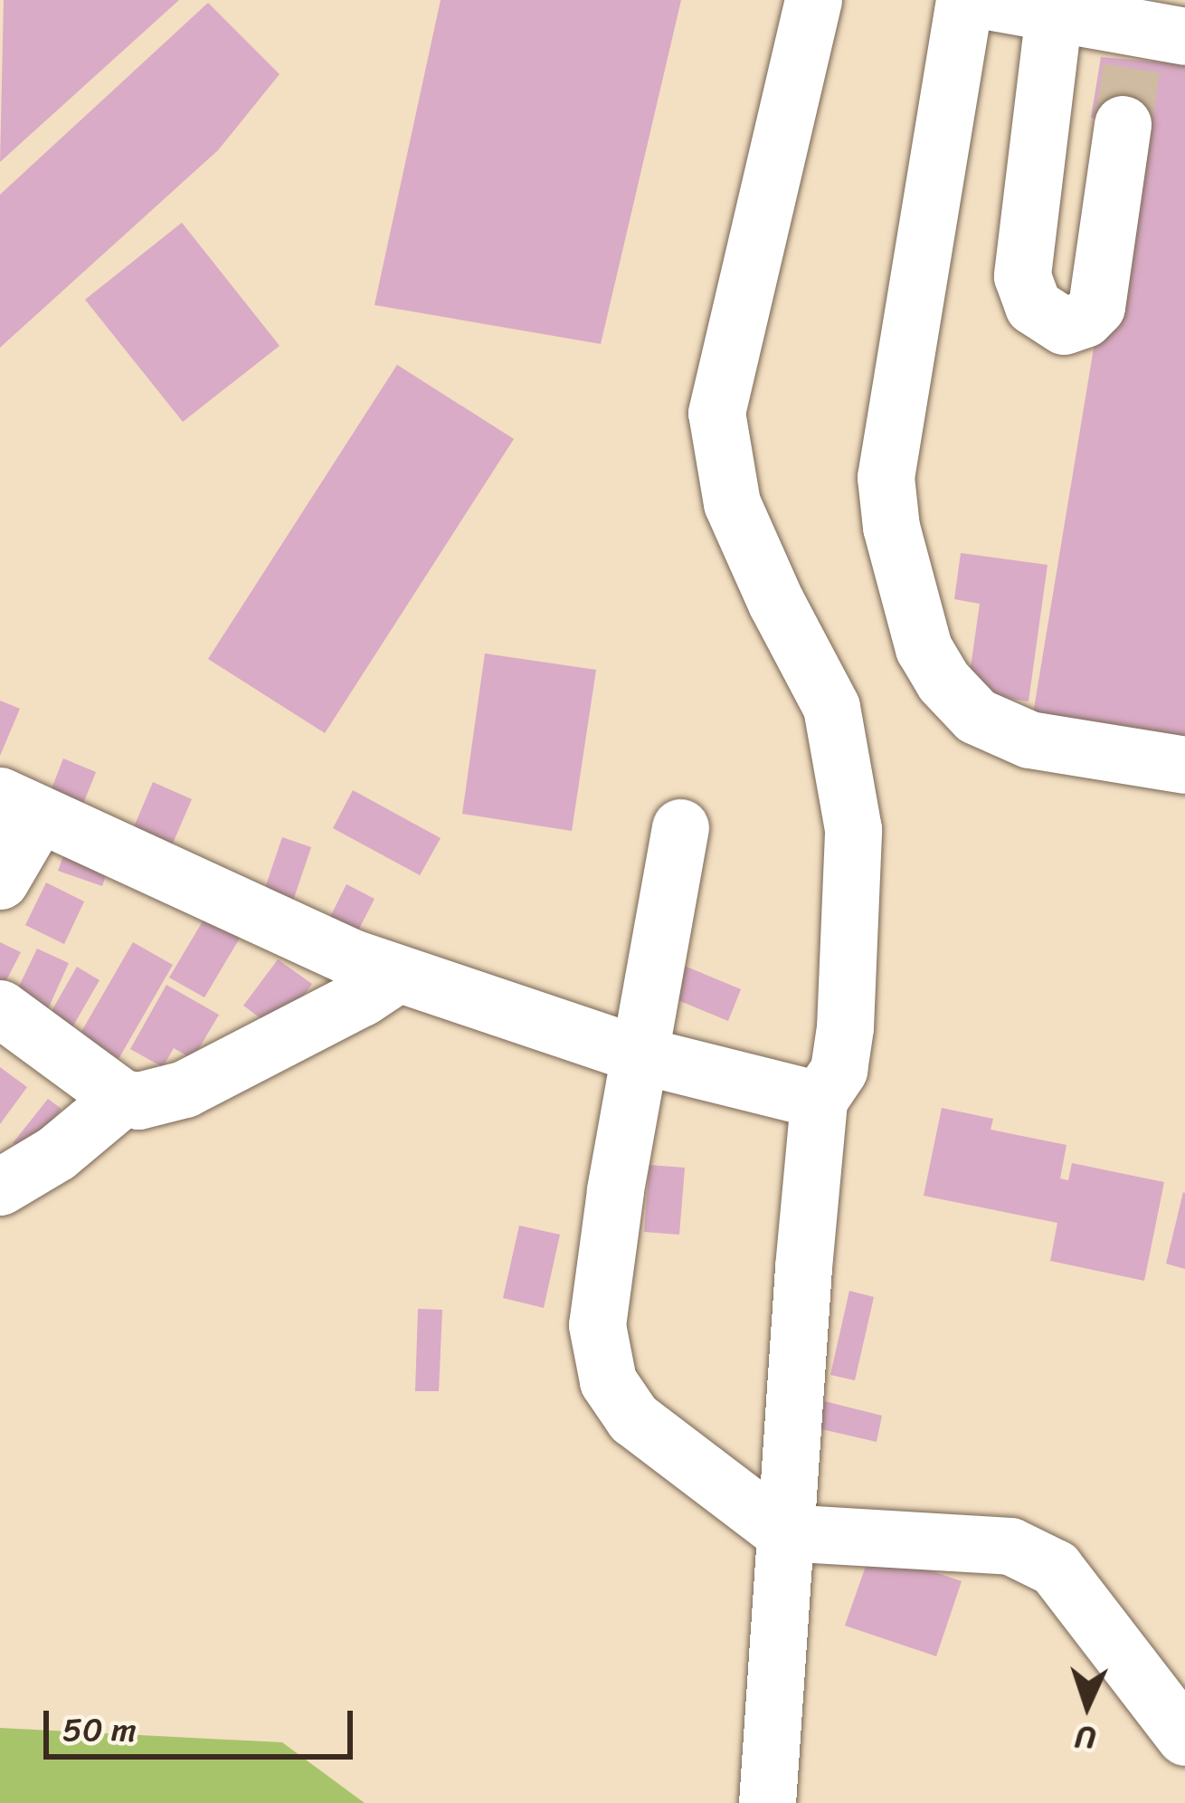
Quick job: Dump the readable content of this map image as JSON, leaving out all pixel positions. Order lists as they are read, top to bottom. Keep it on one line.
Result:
{"scale_bar":"50 m","north":"bottom"}
